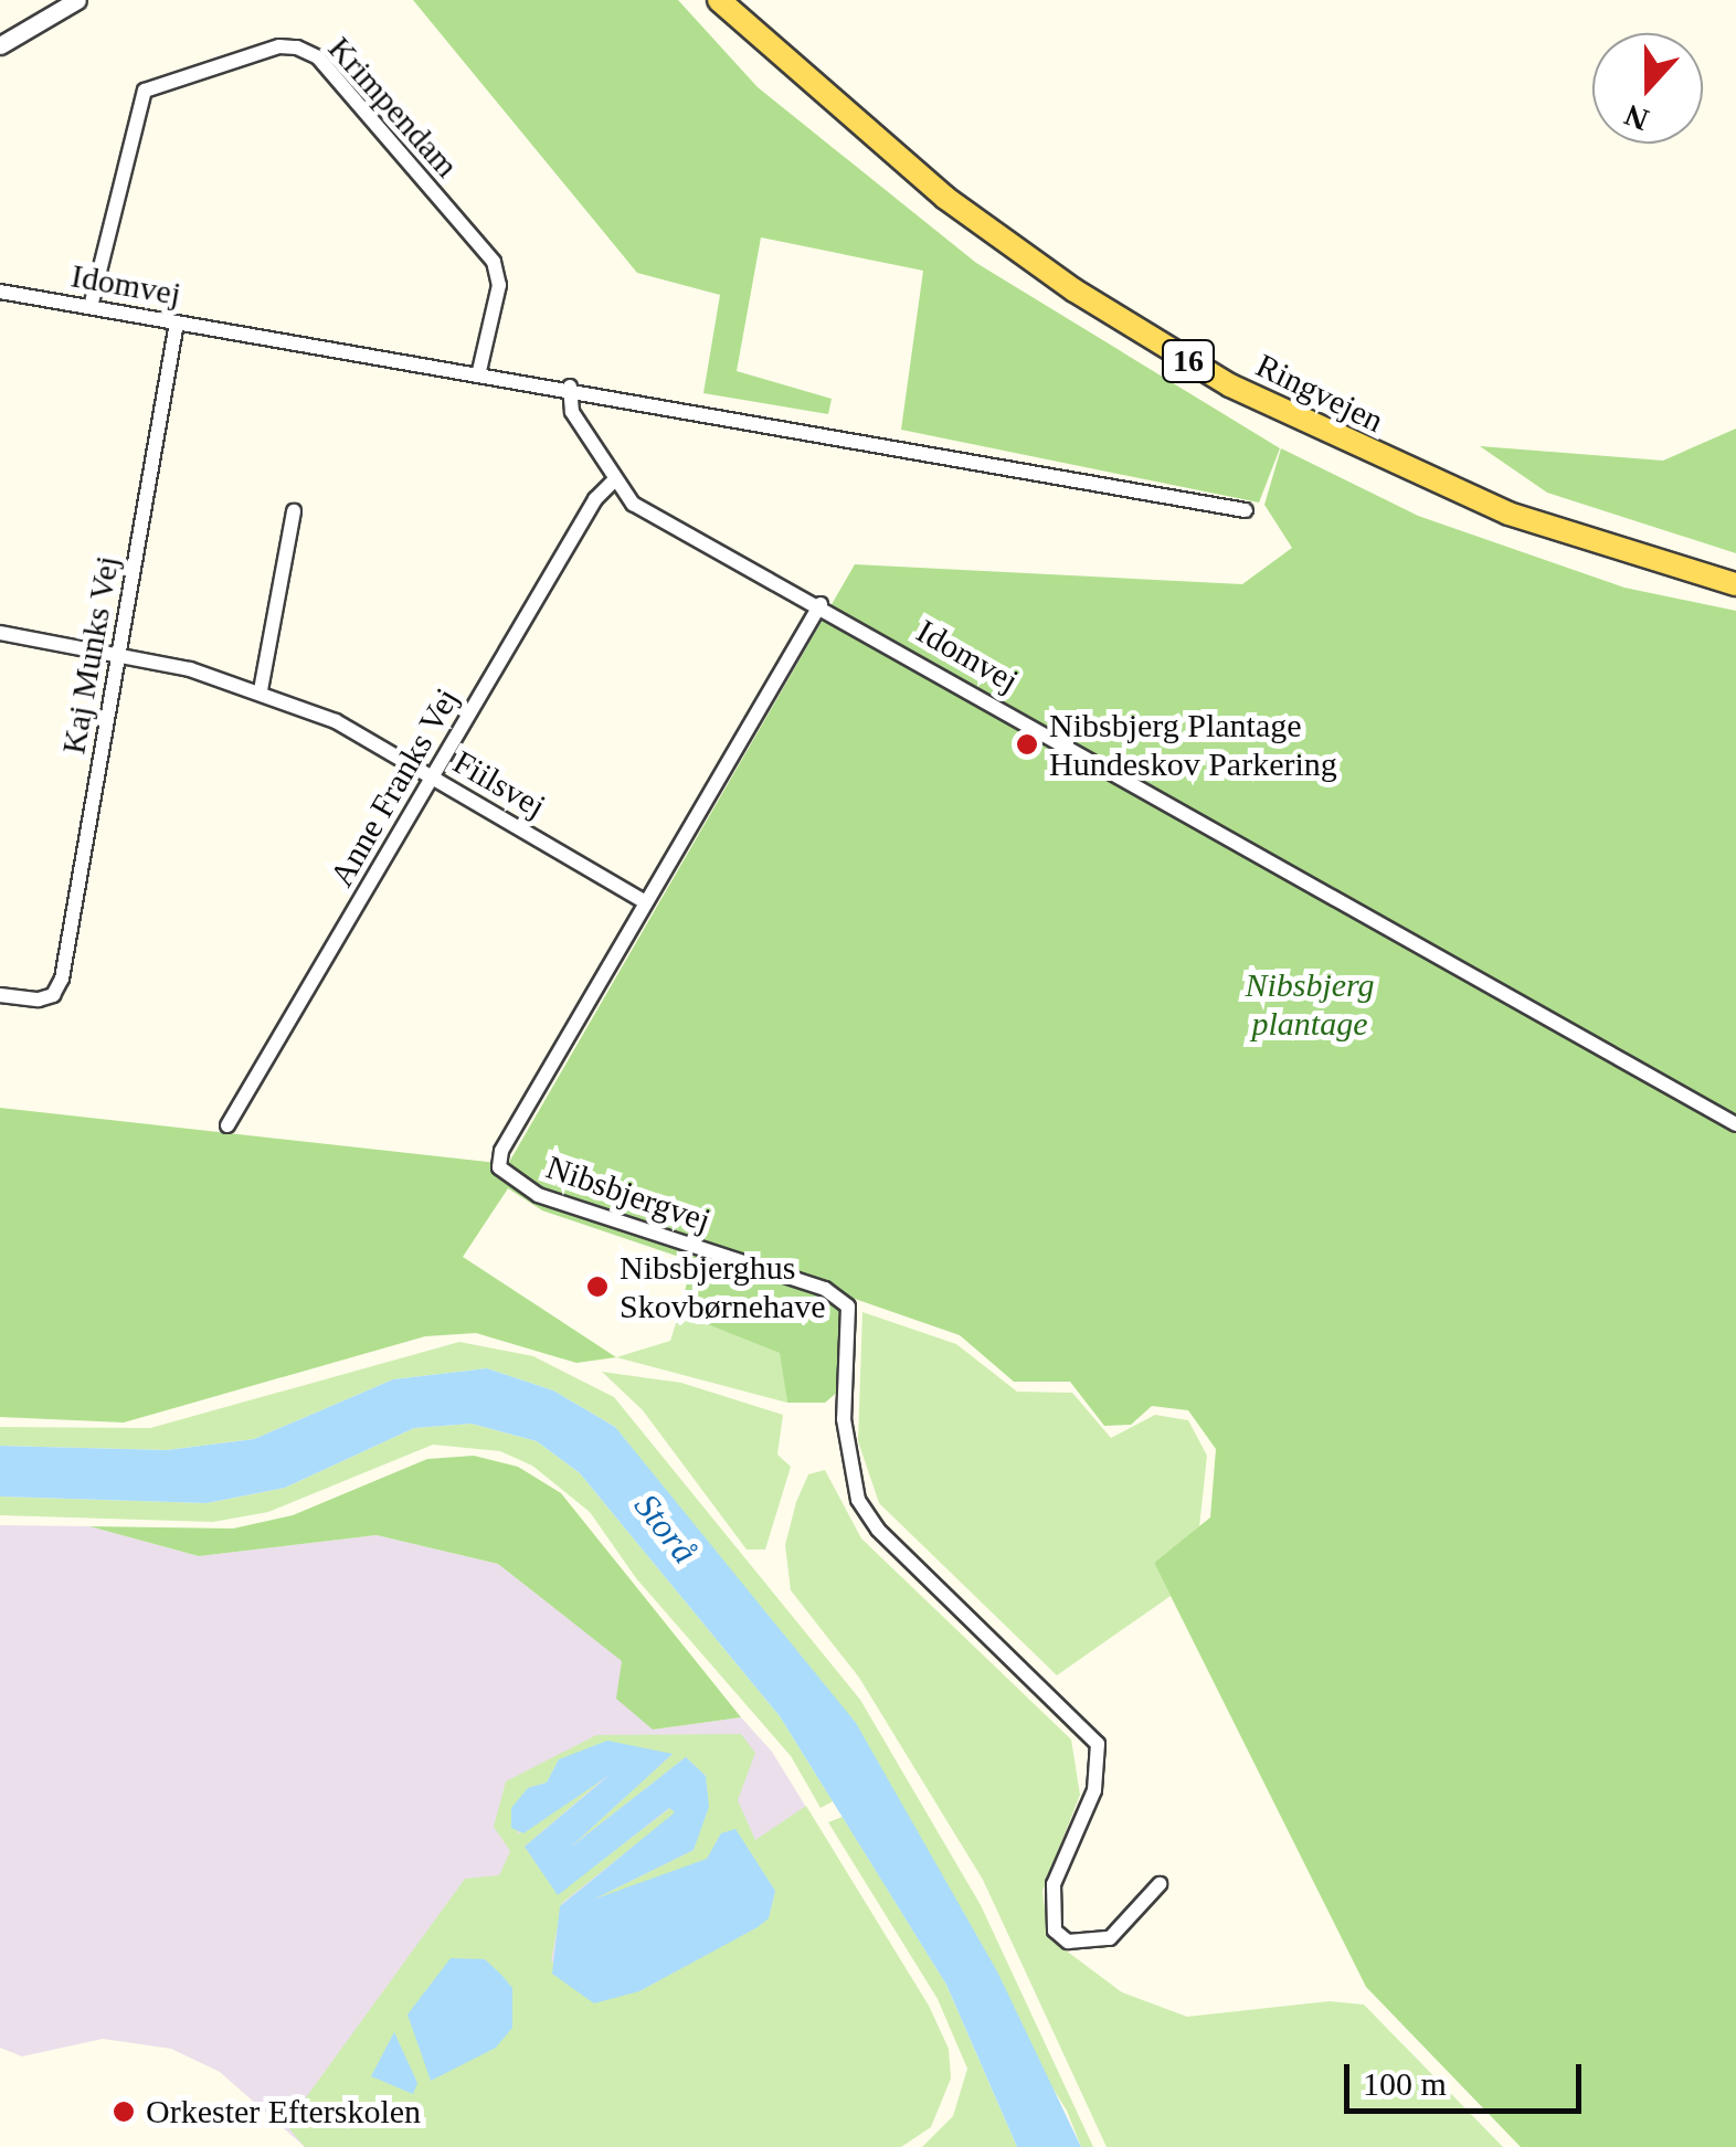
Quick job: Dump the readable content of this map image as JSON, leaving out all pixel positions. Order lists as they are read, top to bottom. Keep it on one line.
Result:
{"streets":{"main road":["16","Ringvejen"],"street":["Krimpendam","Idomvej","Kaj Munks Vej","Fiilsvej","Anne Franks Vej","Nibsbjergvej"]},"crossings":[["Krimpendam","Idomvej"],["Idomvej","Kaj Munks Vej"],["Idomvej","Anne Franks Vej"],["Idomvej","Nibsbjergvej"],["Kaj Munks Vej","Fiilsvej"],["Fiilsvej","Anne Franks Vej"],["Fiilsvej","Nibsbjergvej"]],"water":["Storå"],"parks":["Nibsbjerg plantage"],"places":["Nibsbjerg Plantage Hundeskov Parkering","Nibsbjerghus Skovbørnehave","Orkester Efterskolen"],"scale_bar":"100 m","north":"bottom"}
